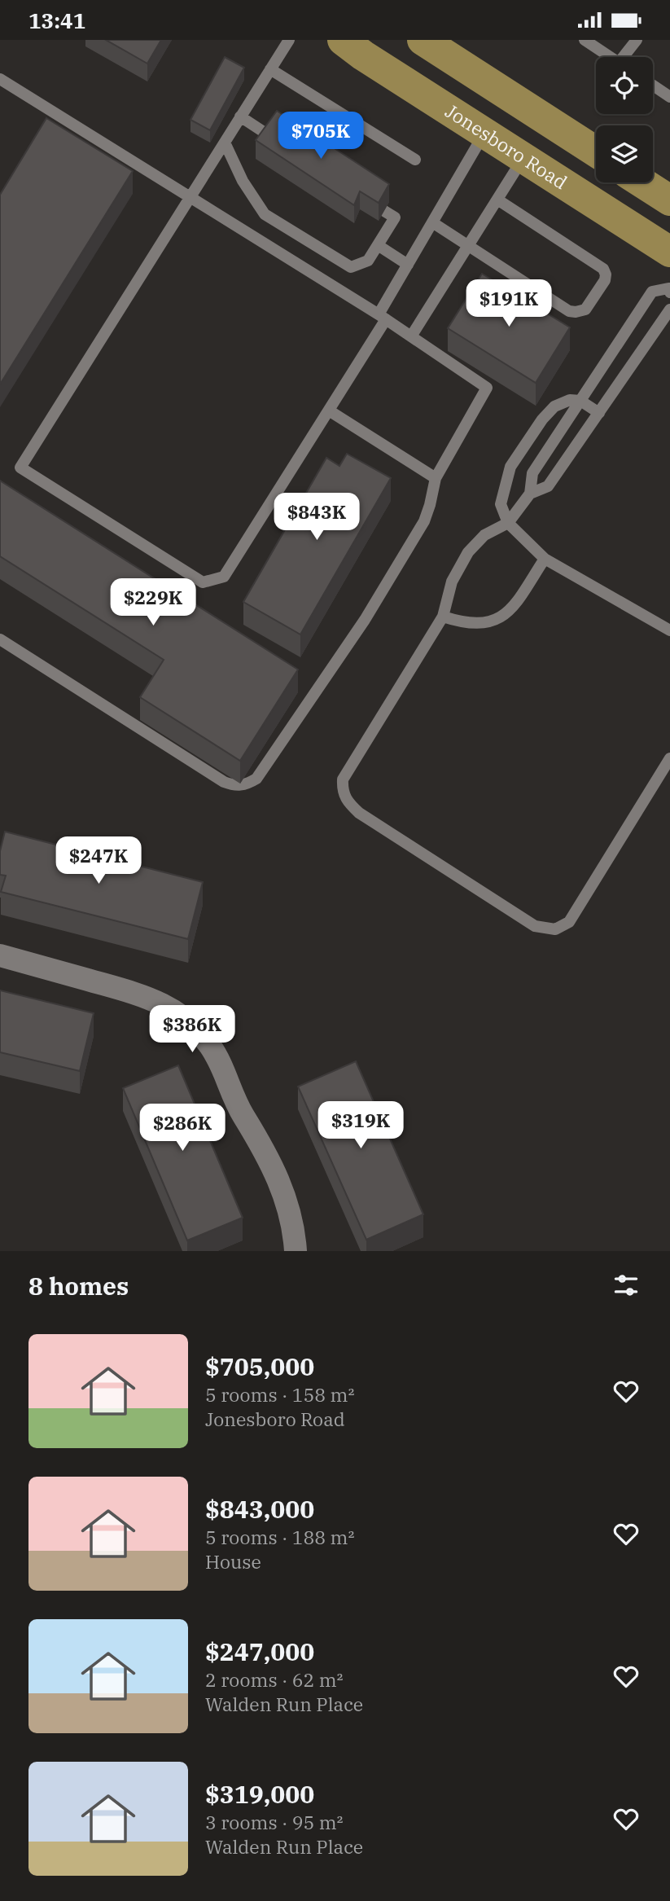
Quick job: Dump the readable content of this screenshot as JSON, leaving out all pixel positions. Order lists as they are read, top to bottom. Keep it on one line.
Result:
{"streets":{"main road":["Jonesboro Road"]},"page":{"status":"13:41","price":["$705K","$191K","$843K","$229K","$247K","$386K","$319K","$286K"],"heading":"8 homes","list":[{"name":"$705,000","note":"5 rooms · 158 m² · Jonesboro Road"},{"name":"$843,000","note":"5 rooms · 188 m² · House"},{"name":"$247,000","note":"2 rooms · 62 m² · Walden Run Place"},{"name":"$319,000","note":"3 rooms · 95 m² · Walden Run Place"}]}}
